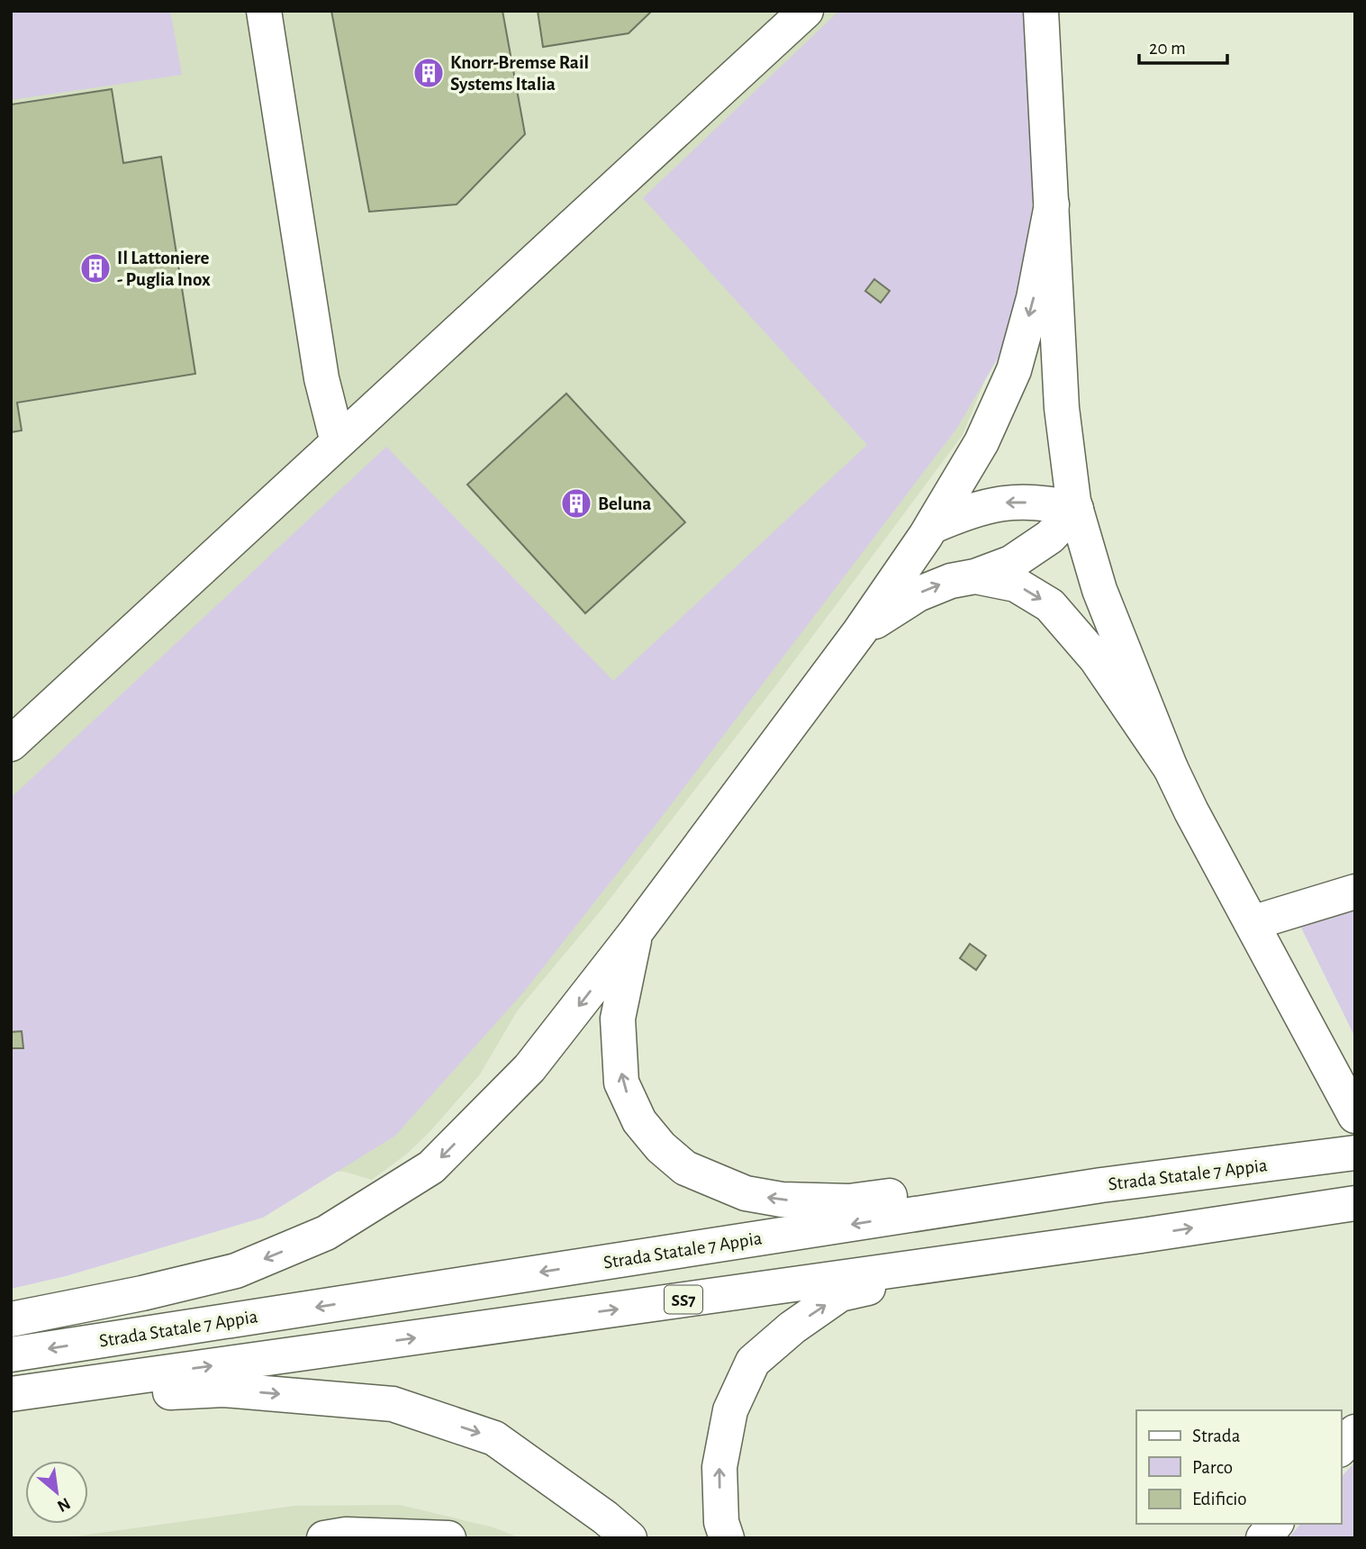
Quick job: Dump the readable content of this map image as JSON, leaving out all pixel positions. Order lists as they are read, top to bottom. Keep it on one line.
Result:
{"streets":{"main road":["Strada Statale 7 Appia","SS7"]},"places":{"building":["Knorr-Bremse Rail Systems Italia","Il Lattoniere - Puglia Inox","Beluna"]},"legend":["Strada","Parco","Edificio"],"scale_bar":"20 m","north":"bottom right"}
